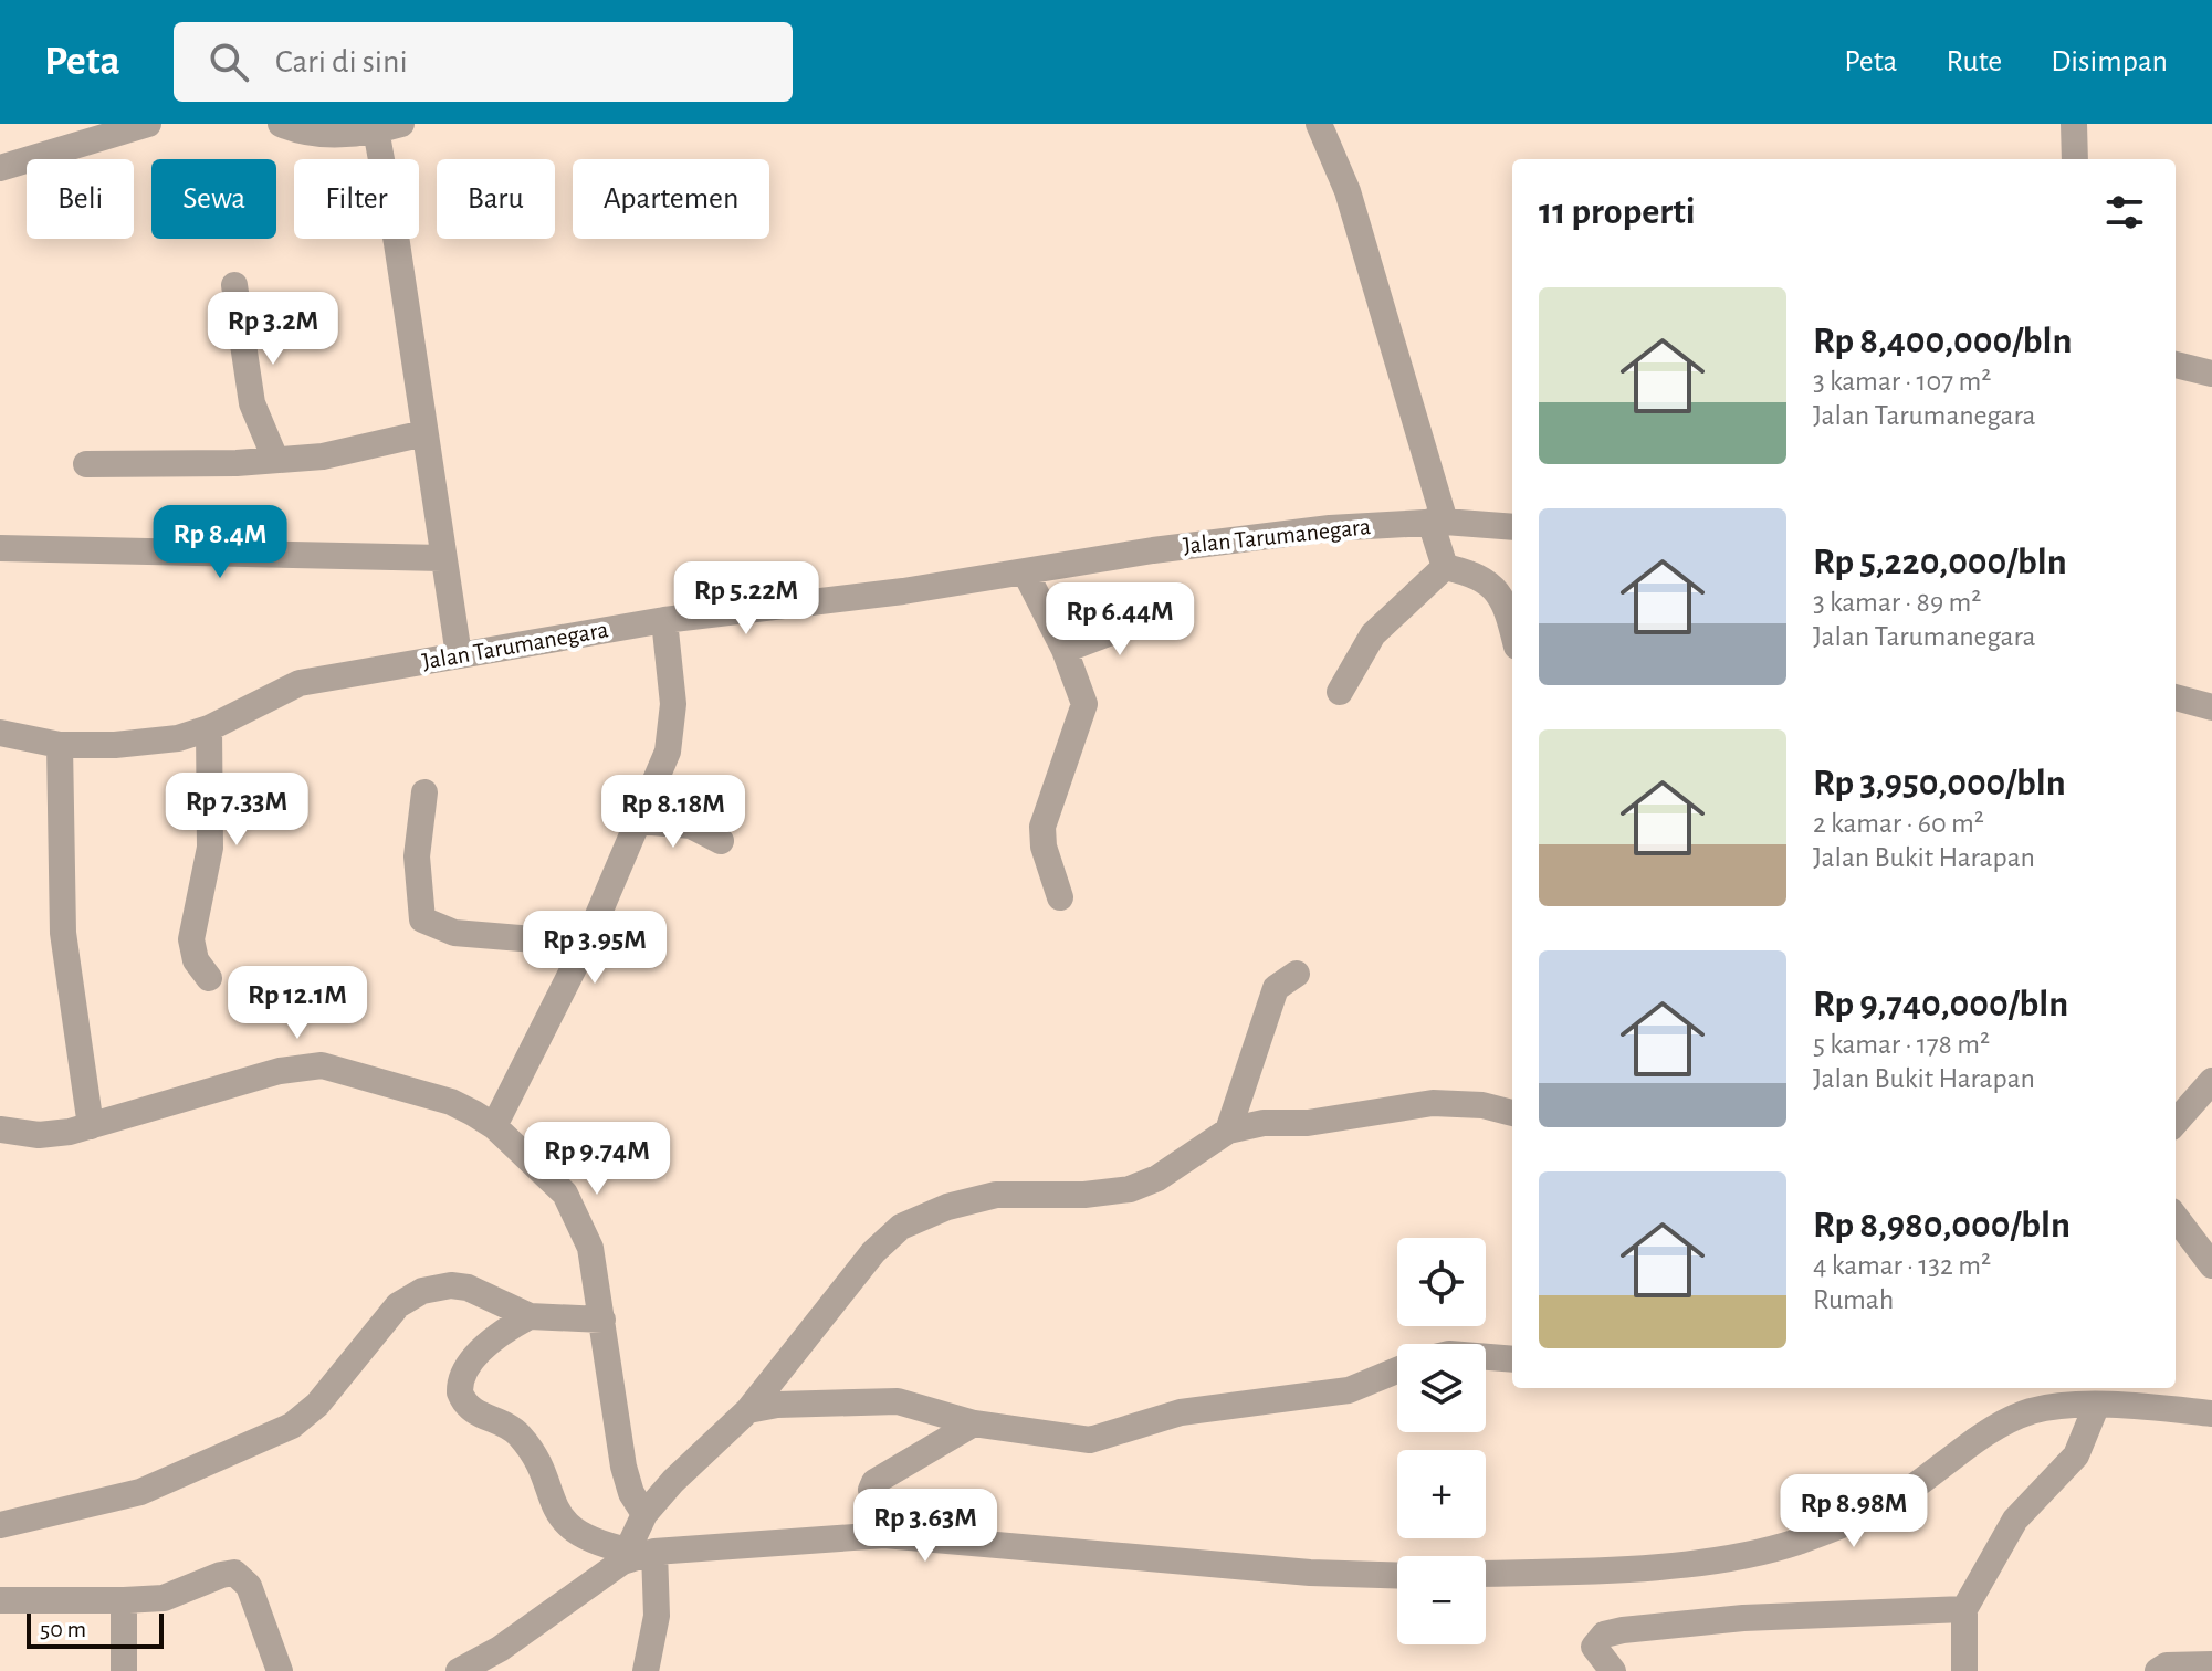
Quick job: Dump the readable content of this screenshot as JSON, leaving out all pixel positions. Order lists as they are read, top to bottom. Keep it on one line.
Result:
{"streets":{"street":["Jalan Tarumanegara"]},"scale_bar":"50 m","page":{"header":"Peta","search":"Cari di sini","nav":["Peta","Rute","Disimpan"],"chip":["Beli","Sewa","Filter","Baru","Apartemen"],"heading":"11 properti","list":[{"name":"Rp 8,400,000/bln","note":"3 kamar · 107 m² · Jalan Tarumanegara"},{"name":"Rp 5,220,000/bln","note":"3 kamar · 89 m² · Jalan Tarumanegara"},{"name":"Rp 3,950,000/bln","note":"2 kamar · 60 m² · Jalan Bukit Harapan"},{"name":"Rp 9,740,000/bln","note":"5 kamar · 178 m² · Jalan Bukit Harapan"},{"name":"Rp 8,980,000/bln","note":"4 kamar · 132 m² · Rumah"}],"price":["Rp 3.2M","Rp 8.4M","Rp 5.22M","Rp 6.44M","Rp 7.33M","Rp 8.18M","Rp 3.95M","Rp 12.1M","Rp 9.74M","Rp 8.98M","Rp 3.63M"],"map_buttons":["+","−"],"scale":"50 m"}}
